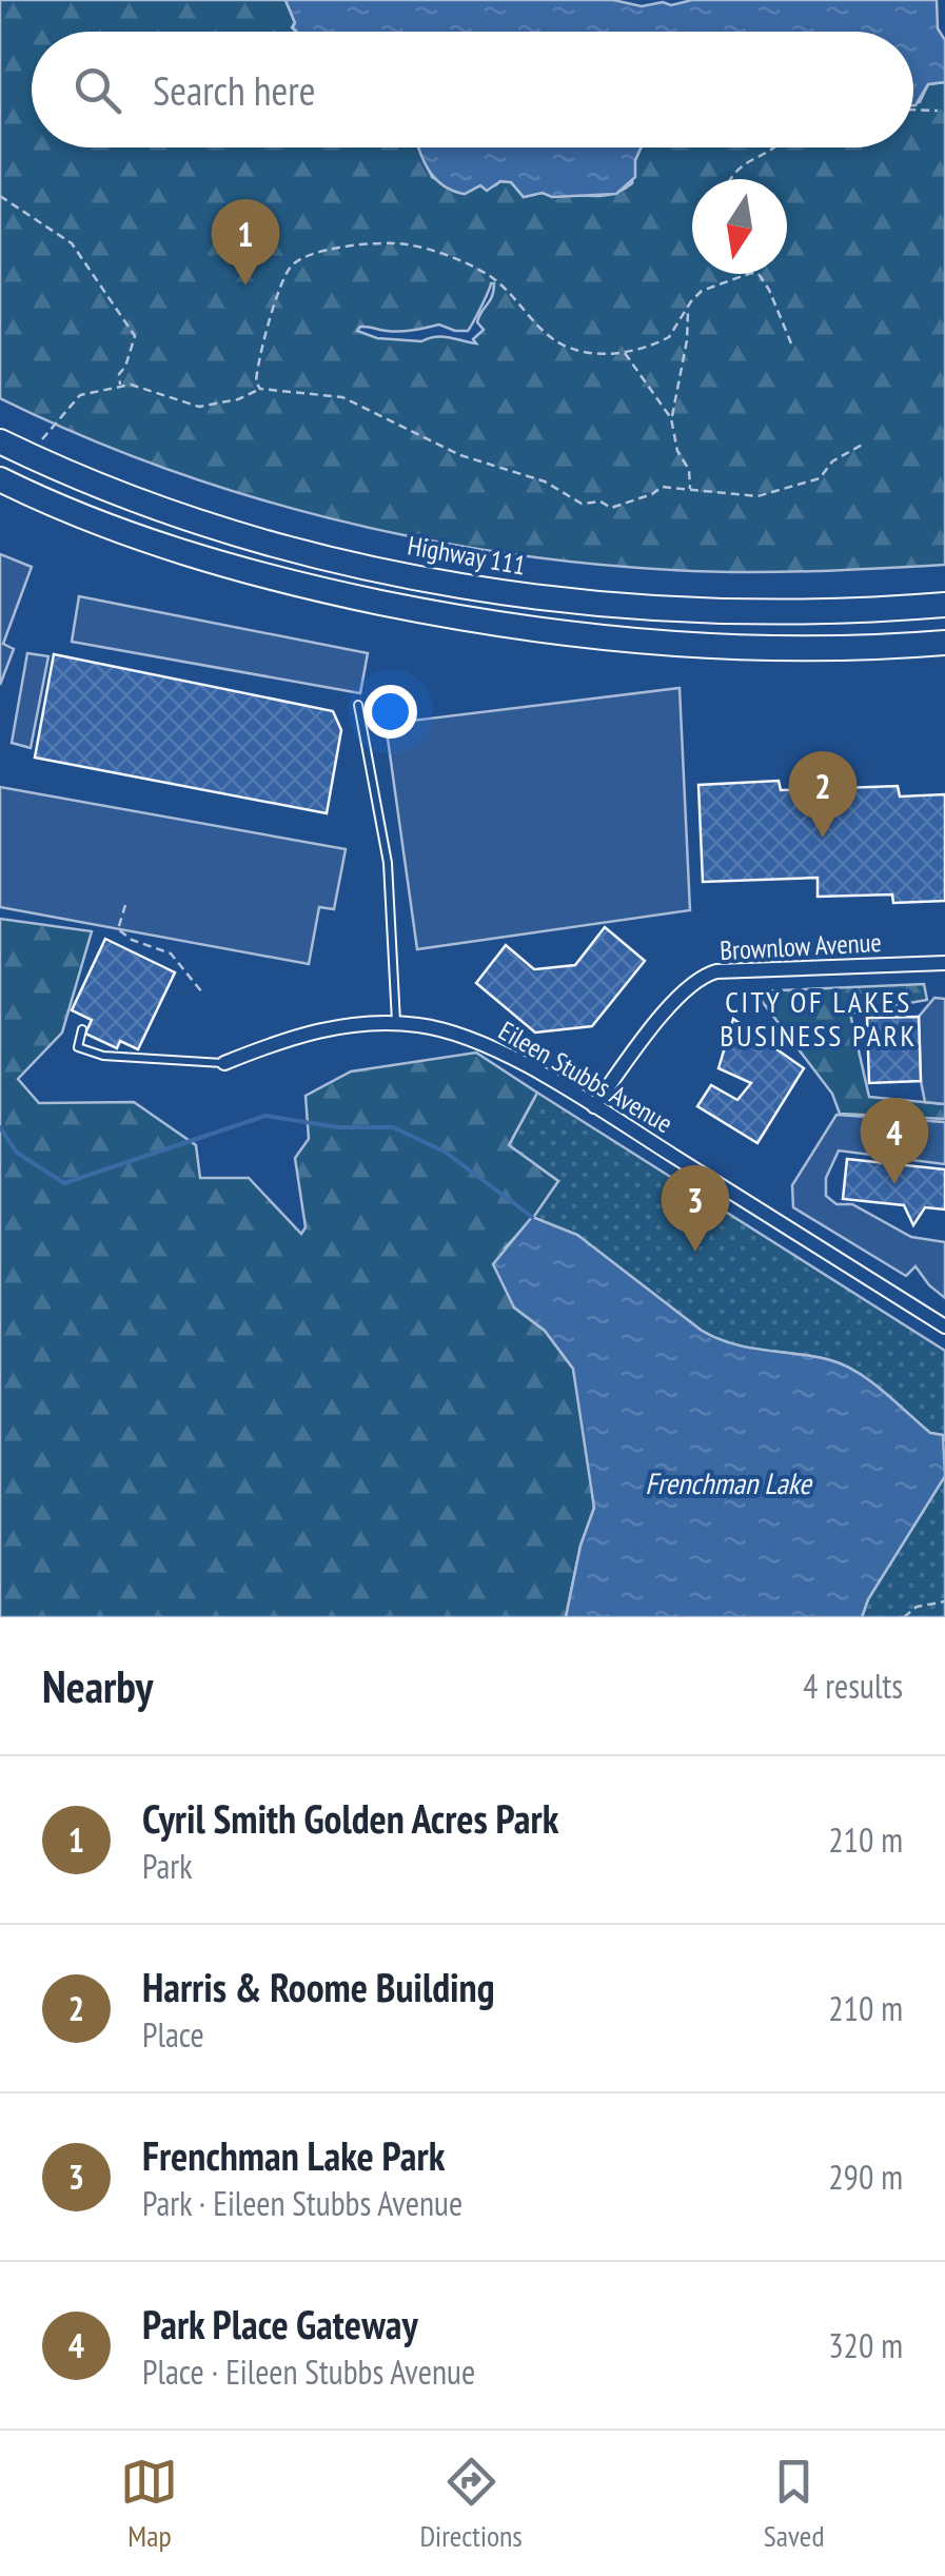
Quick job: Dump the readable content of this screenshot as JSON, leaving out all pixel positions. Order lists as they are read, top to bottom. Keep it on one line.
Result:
{"streets":{"highway":["Highway 111"],"street":["Brownlow Avenue","Eileen Stubbs Avenue"]},"crossings":[["Brownlow Avenue","Eileen Stubbs Avenue"]],"districts":["CITY OF LAKES BUSINESS PARK"],"water":["Frenchman Lake"],"north":"bottom","page":{"search":"Search here","pins":["1","2","4","3"],"heading":["Nearby","4 results"],"list":[{"mark":"1","name":"Cyril Smith Golden Acres Park","note":"Park","value":"210 m"},{"mark":"2","name":"Harris & Roome Building","note":"Place","value":"210 m"},{"mark":"3","name":"Frenchman Lake Park","note":"Park · Eileen Stubbs Avenue","value":"290 m"},{"mark":"4","name":"Park Place Gateway","note":"Place · Eileen Stubbs Avenue","value":"320 m"}],"nav":["Map","Directions","Saved"]}}
